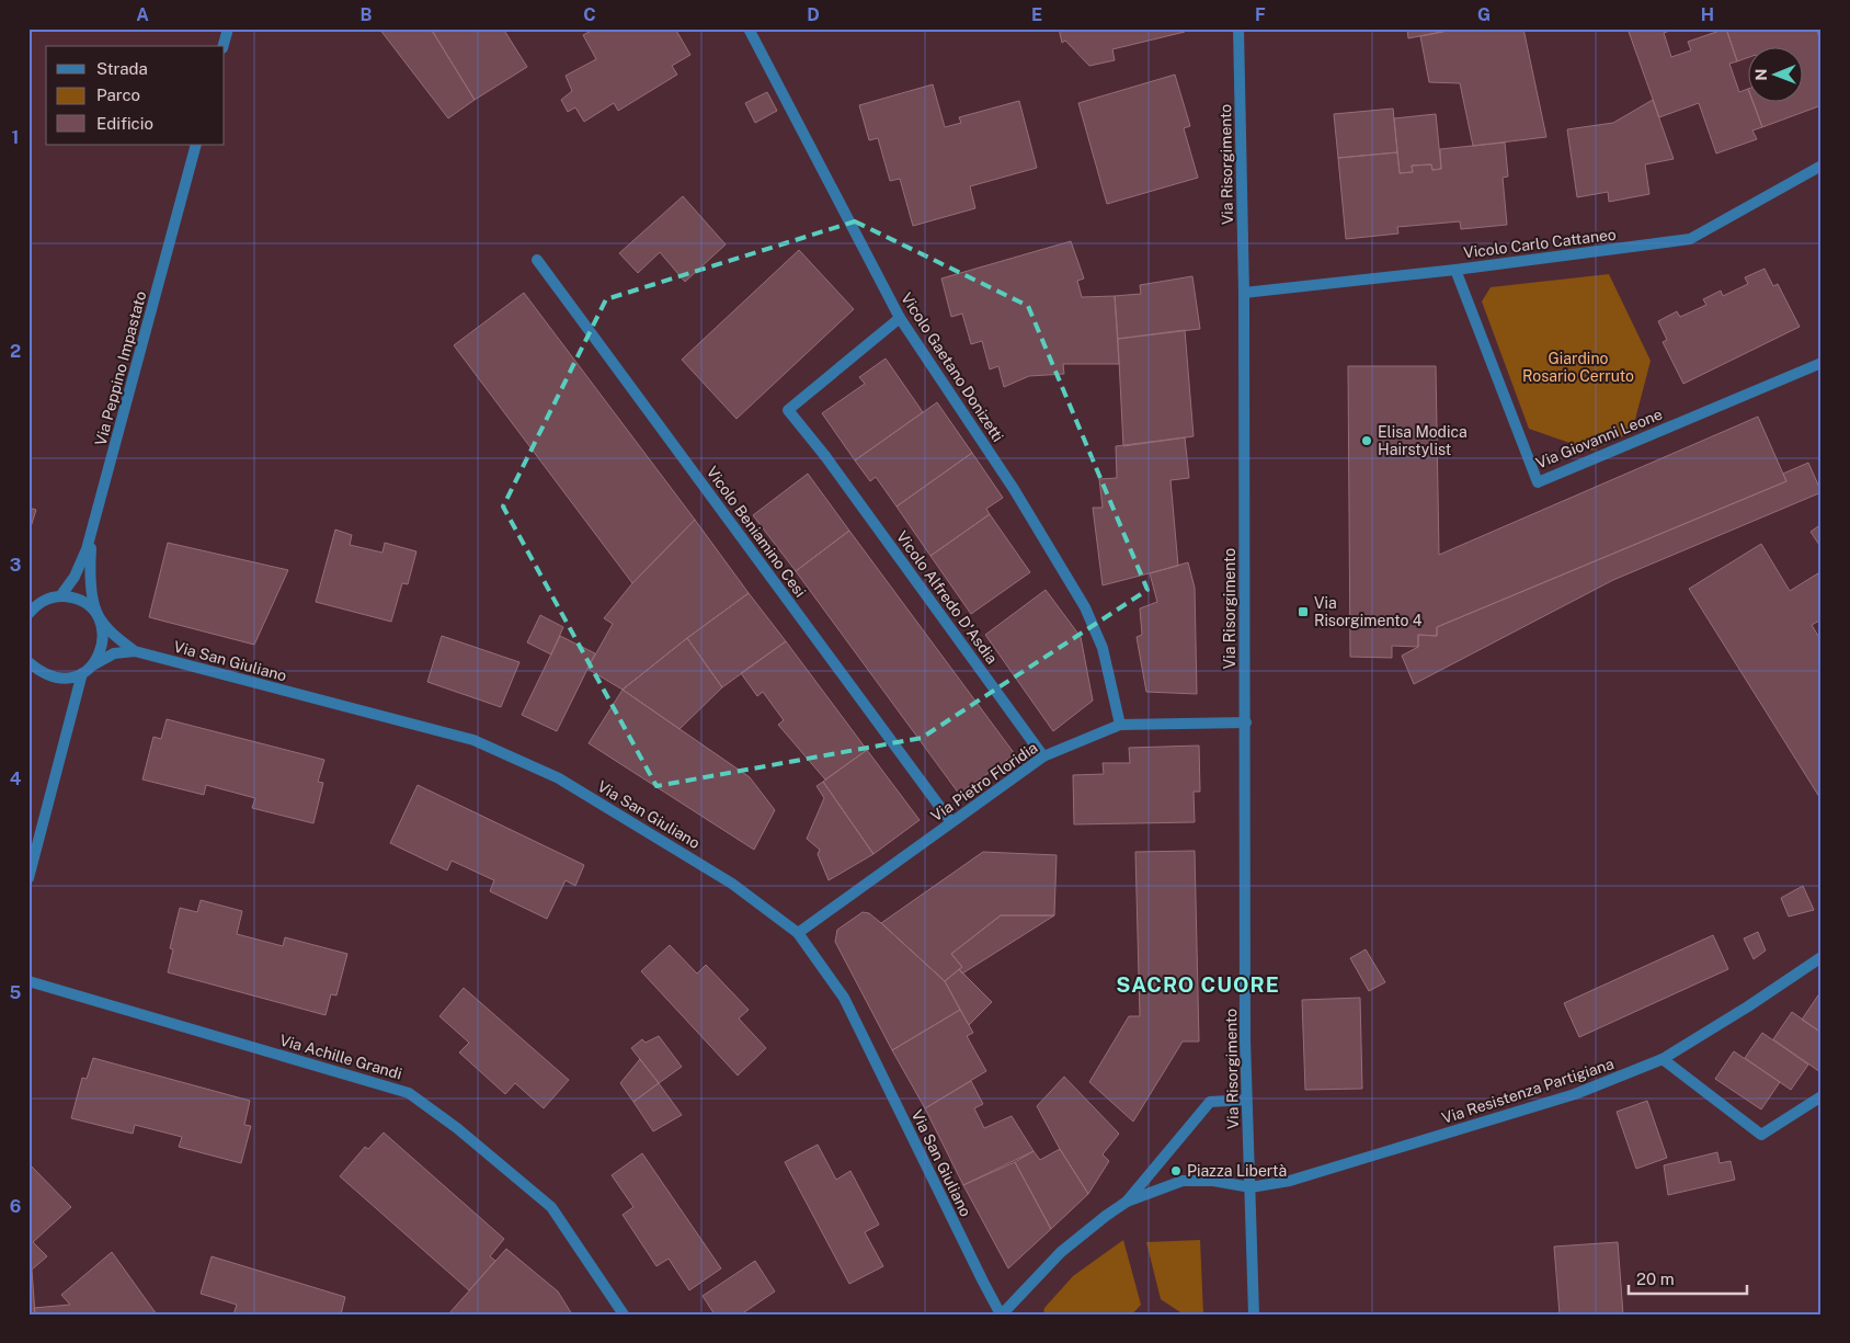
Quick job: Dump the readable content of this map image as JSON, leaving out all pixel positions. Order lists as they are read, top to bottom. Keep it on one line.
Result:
{"streets":{"street":["Via Risorgimento","Vicolo Carlo Cattaneo","Vicolo Gaetano Donizetti","Via Peppino Impastato","Via Giovanni Leone","Vicolo Beniamino Cesi","Vicolo Alfredo D'Asdia","Via San Giuliano","Via Pietro Floridia","Via Achille Grandi","Via Resistenza Partigiana"]},"crossings":[["Via Risorgimento","Vicolo Carlo Cattaneo"],["Via Risorgimento","Via Pietro Floridia"],["Via Risorgimento","Via Resistenza Partigiana"],["Vicolo Carlo Cattaneo","Via Giovanni Leone"],["Vicolo Gaetano Donizetti","Vicolo Alfredo D'Asdia"],["Vicolo Gaetano Donizetti","Via Pietro Floridia"],["Vicolo Beniamino Cesi","Via Pietro Floridia"],["Vicolo Alfredo D'Asdia","Via Pietro Floridia"],["Via San Giuliano","Via Pietro Floridia"]],"districts":["SACRO CUORE"],"parks":["Giardino Rosario Cerruto"],"places":{"other":["Elisa Modica Hairstylist","Piazza Libertà"],"transit":["Via Risorgimento 4"]},"legend":["Strada","Parco","Edificio"],"scale_bar":"20 m","north":"left","grid":{"columns":["A","B","C","D","E","F","G","H"],"rows":["1","2","3","4","5","6"]}}
